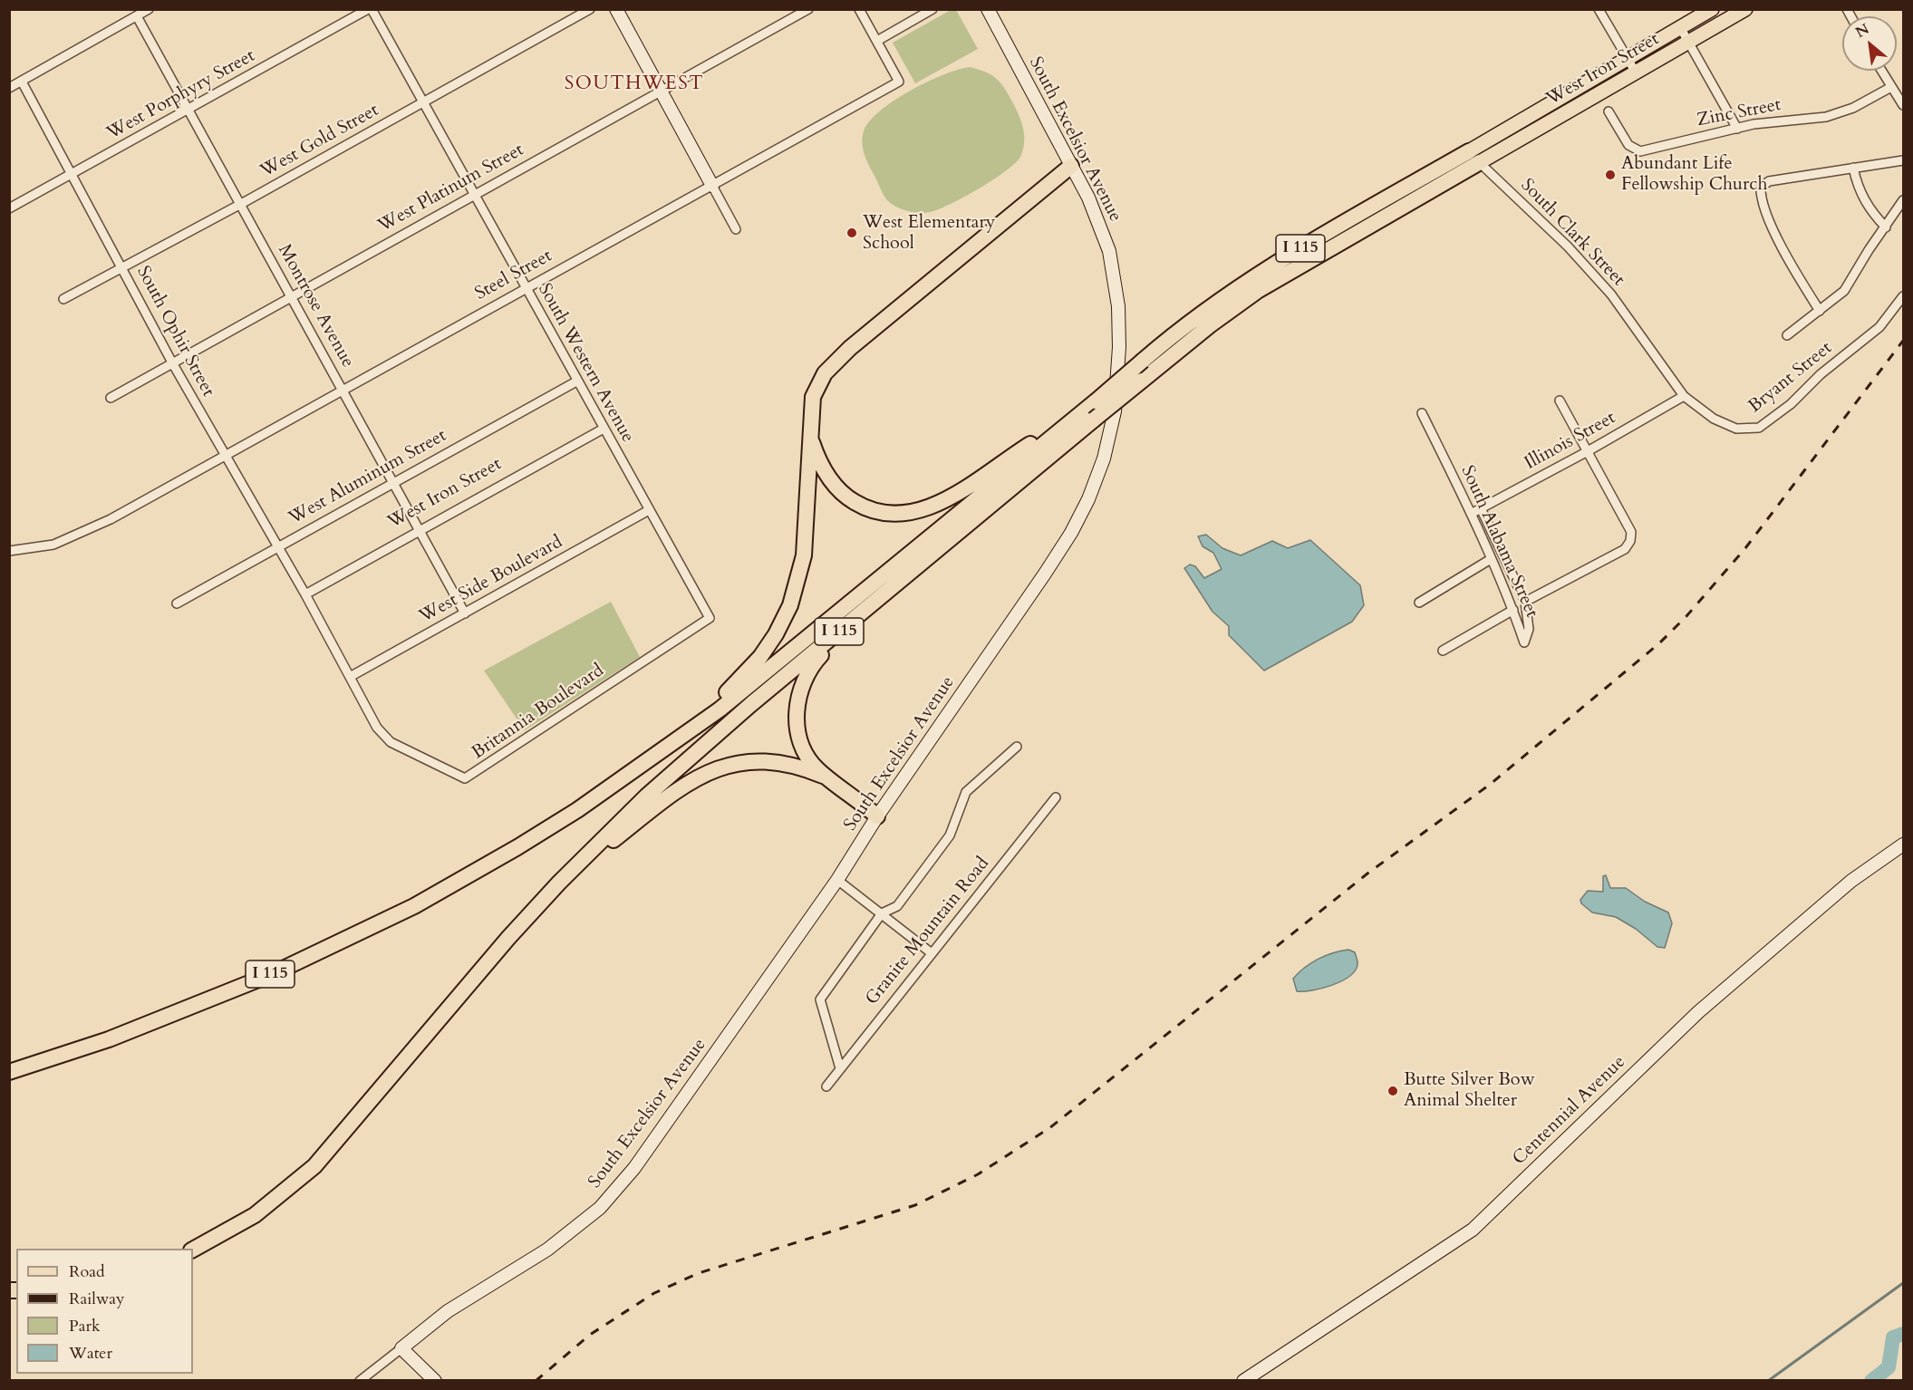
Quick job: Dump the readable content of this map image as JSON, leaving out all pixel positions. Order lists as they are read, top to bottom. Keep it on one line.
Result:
{"streets":{"highway":["I 115"],"main road":["West Iron Street"],"street":["West Porphyry Street","Zinc Street","South Excelsior Avenue","West Gold Street","West Platinum Street","South Clark Street","Steel Street","Montrose Avenue","South Ophir Street","South Western Avenue","Bryant Street","Illinois Street","West Aluminum Street","South Alabama Street","West Side Boulevard","Britannia Boulevard","Granite Mountain Road","Centennial Avenue"]},"crossings":[["West Iron Street","South Clark Street"],["West Iron Street","I 115"],["West Iron Street","Montrose Avenue"],["West Iron Street","South Ophir Street"],["West Iron Street","South Western Avenue"],["West Porphyry Street","Montrose Avenue"],["West Porphyry Street","South Ophir Street"],["West Porphyry Street","South Western Avenue"],["West Gold Street","Montrose Avenue"],["West Gold Street","South Ophir Street"],["West Gold Street","South Western Avenue"],["West Platinum Street","Montrose Avenue"],["West Platinum Street","South Ophir Street"],["West Platinum Street","South Western Avenue"],["South Clark Street","I 115"],["South Clark Street","Bryant Street"],["South Clark Street","Illinois Street"],["Steel Street","Montrose Avenue"],["Steel Street","South Ophir Street"],["Steel Street","South Western Avenue"],["Montrose Avenue","West Aluminum Street"],["Montrose Avenue","West Side Boulevard"],["South Ophir Street","West Aluminum Street"],["South Ophir Street","West Side Boulevard"],["South Ophir Street","Britannia Boulevard"],["South Western Avenue","West Aluminum Street"],["South Western Avenue","West Side Boulevard"],["South Western Avenue","Britannia Boulevard"],["Bryant Street","Illinois Street"],["Illinois Street","South Alabama Street"],["West Side Boulevard","Britannia Boulevard"]],"districts":["SOUTHWEST"],"places":["Abundant Life Fellowship Church","West Elementary School","Butte Silver Bow Animal Shelter"],"legend":["Road","Railway","Park","Water"],"north":"top left"}
